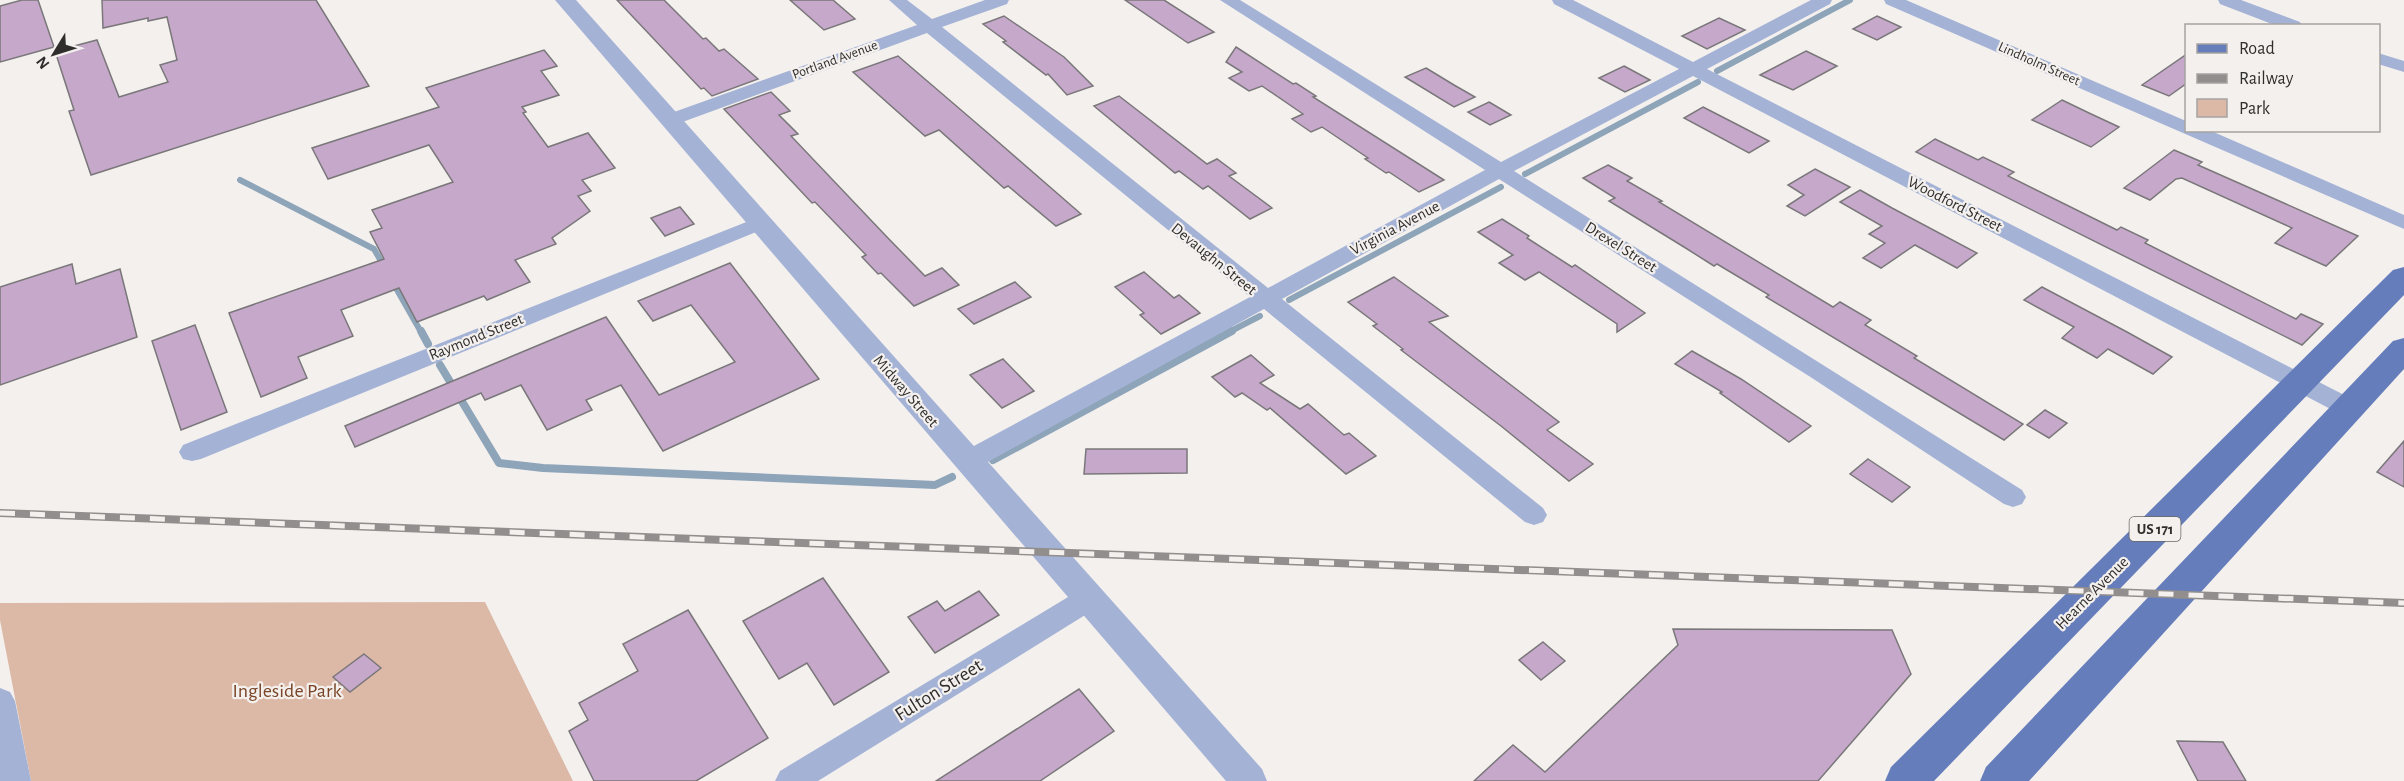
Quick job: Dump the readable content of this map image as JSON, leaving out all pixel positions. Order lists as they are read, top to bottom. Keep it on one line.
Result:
{"streets":{"main road":["US 171","Hearne Avenue"],"street":["Portland Avenue","Lindholm Street","Woodford Street","Virginia Avenue","Drexel Street","Devaughn Street","Raymond Street","Midway Street","Fulton Street"]},"crossings":[["Portland Avenue","Devaughn Street"],["Portland Avenue","Midway Street"],["Woodford Street","Virginia Avenue"],["Woodford Street","Hearne Avenue"],["Virginia Avenue","Drexel Street"],["Virginia Avenue","Devaughn Street"],["Virginia Avenue","Midway Street"],["Raymond Street","Midway Street"],["Midway Street","Fulton Street"]],"parks":["Ingleside Park"],"legend":["Road","Railway","Park"],"north":"bottom left"}
